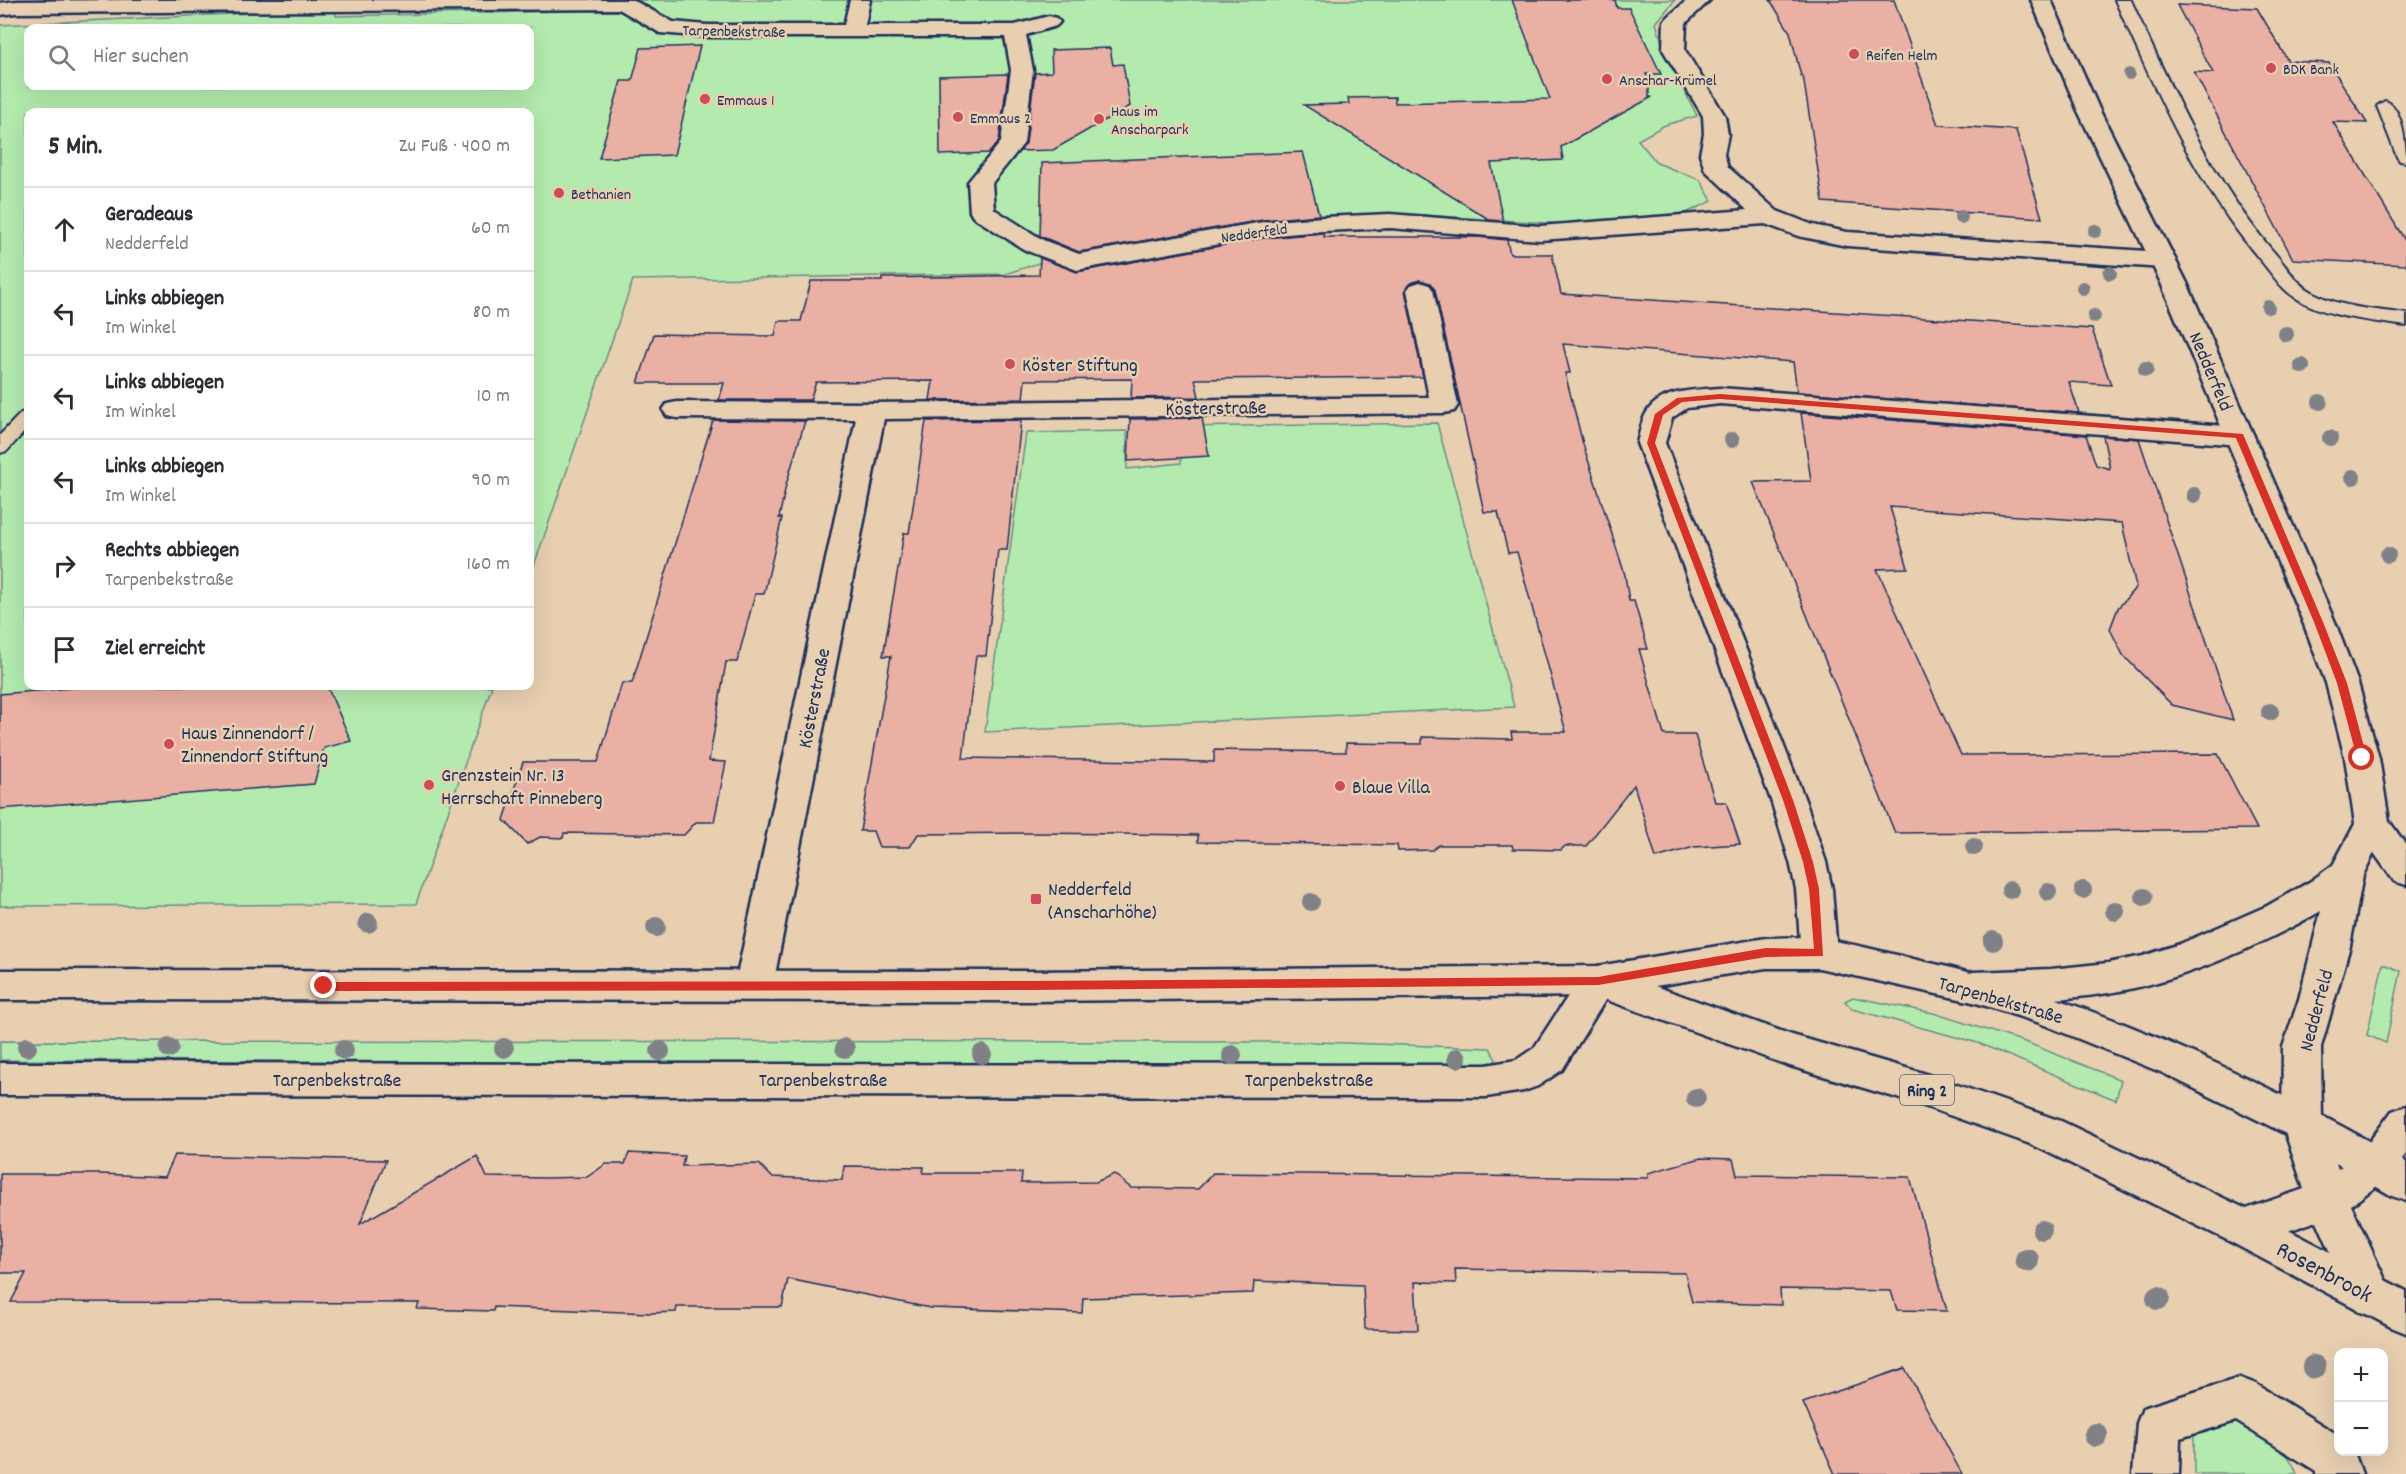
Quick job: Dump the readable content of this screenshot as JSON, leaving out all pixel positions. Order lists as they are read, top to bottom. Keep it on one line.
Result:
{"streets":{"street":["Tarpenbekstraße","Nedderfeld","Kösterstraße","Ring 2","Rosenbrook"]},"crossings":[["Tarpenbekstraße","Nedderfeld"],["Tarpenbekstraße","Kösterstraße"],["Tarpenbekstraße","Rosenbrook"],["Nedderfeld","Rosenbrook"]],"places":{"other":["Reifen Helm","BDK Bank","Anschar-Krümel","Emmaus 1","Emmaus 2","Haus im Anscharpark","Bethanien","Köster Stiftung","Haus Zinnendorf / Zinnendorf Stiftung","Grenzstein Nr. 13 Herrschaft Pinneberg","Blaue Villa"],"transit":["Nedderfeld (Anscharhöhe)"]},"page":{"search":"Hier suchen","heading":["5 Min.","Zu Fuß · 400 m"],"list":[["Geradeaus","Nedderfeld","60 m"],["Links abbiegen","Im Winkel","80 m"],["Links abbiegen","Im Winkel","10 m"],["Links abbiegen","Im Winkel","90 m"],["Rechts abbiegen","Tarpenbekstraße","160 m"],"Ziel erreicht"],"map_buttons":["+","−"]}}
